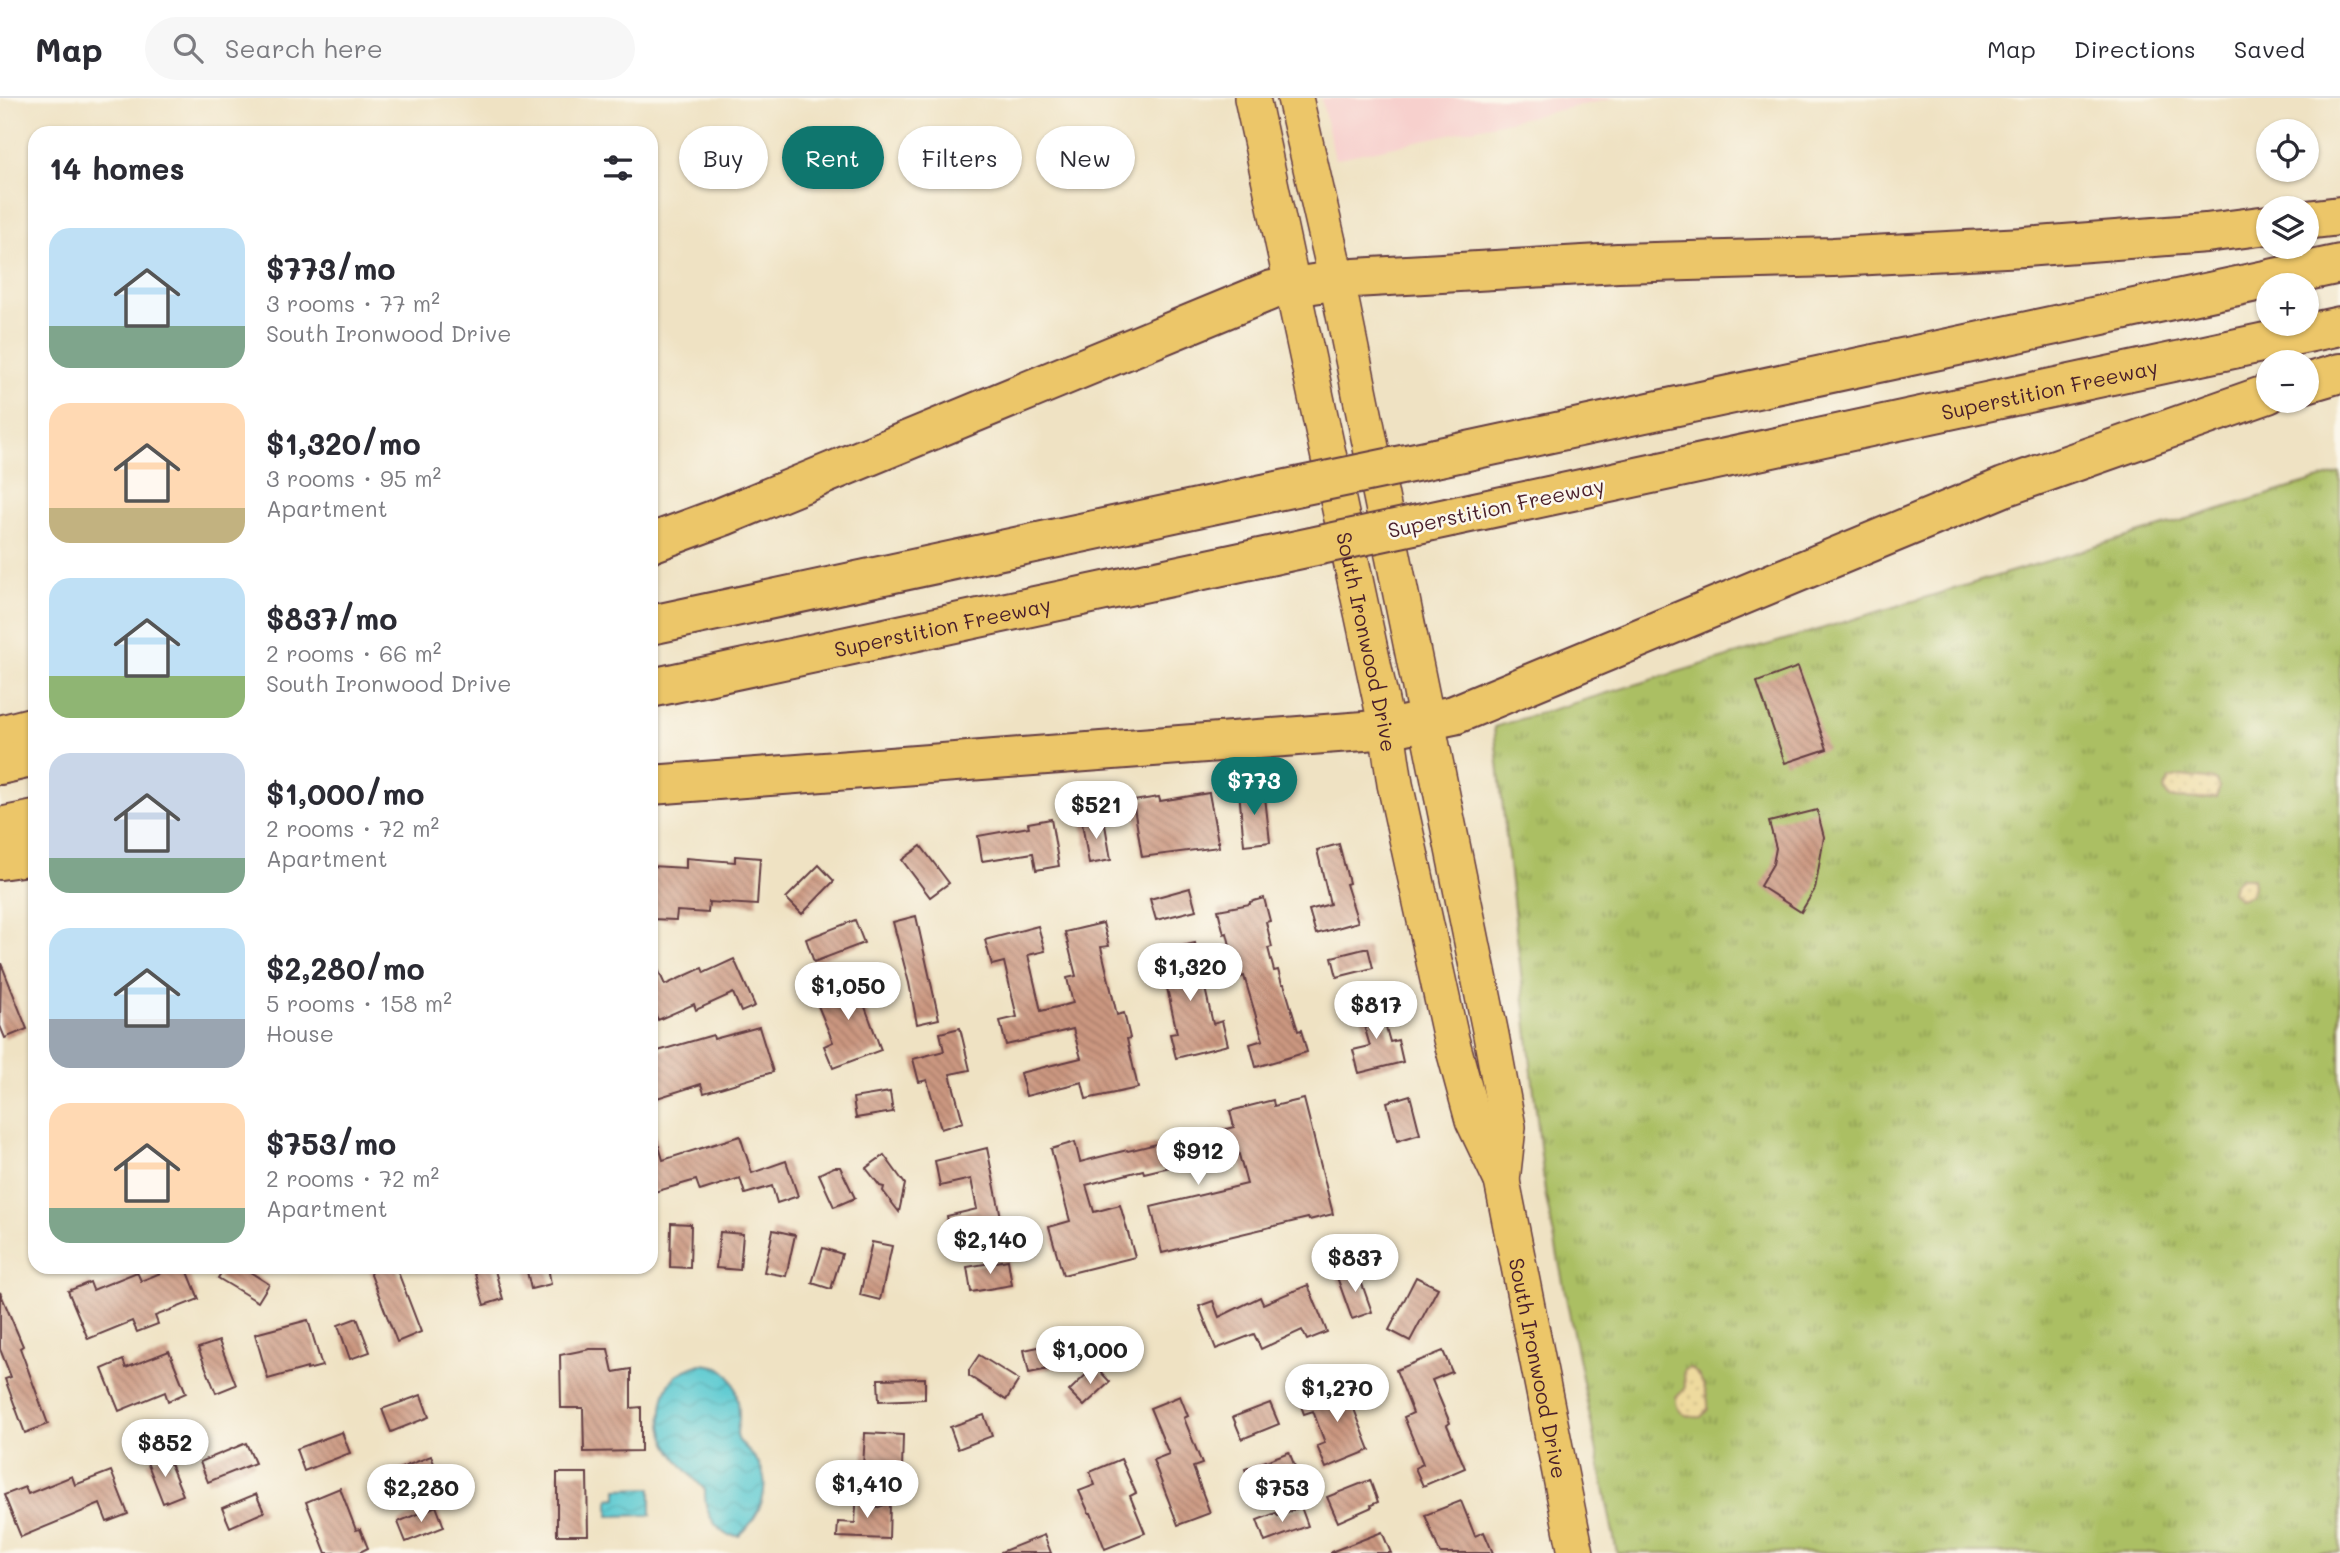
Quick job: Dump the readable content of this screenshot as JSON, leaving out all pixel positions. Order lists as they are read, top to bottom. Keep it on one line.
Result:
{"streets":{"highway":["Superstition Freeway"],"main road":["South Ironwood Drive"]},"page":{"header":"Map","search":"Search here","nav":["Map","Directions","Saved"],"map_buttons":["+","−"],"chip":["Buy","Rent","Filters","New"],"heading":"14 homes","list":[{"name":"$773/mo","note":"3 rooms · 77 m² · South Ironwood Drive"},{"name":"$1,320/mo","note":"3 rooms · 95 m² · Apartment"},{"name":"$837/mo","note":"2 rooms · 66 m² · South Ironwood Drive"},{"name":"$1,000/mo","note":"2 rooms · 72 m² · Apartment"},{"name":"$2,280/mo","note":"5 rooms · 158 m² · House"},{"name":"$753/mo","note":"2 rooms · 72 m² · Apartment"}],"price":["$773","$521","$1,320","$1,050","$817","$912","$2,140","$837","$1,000","$1,270","$852","$1,410","$2,280","$753"]}}
